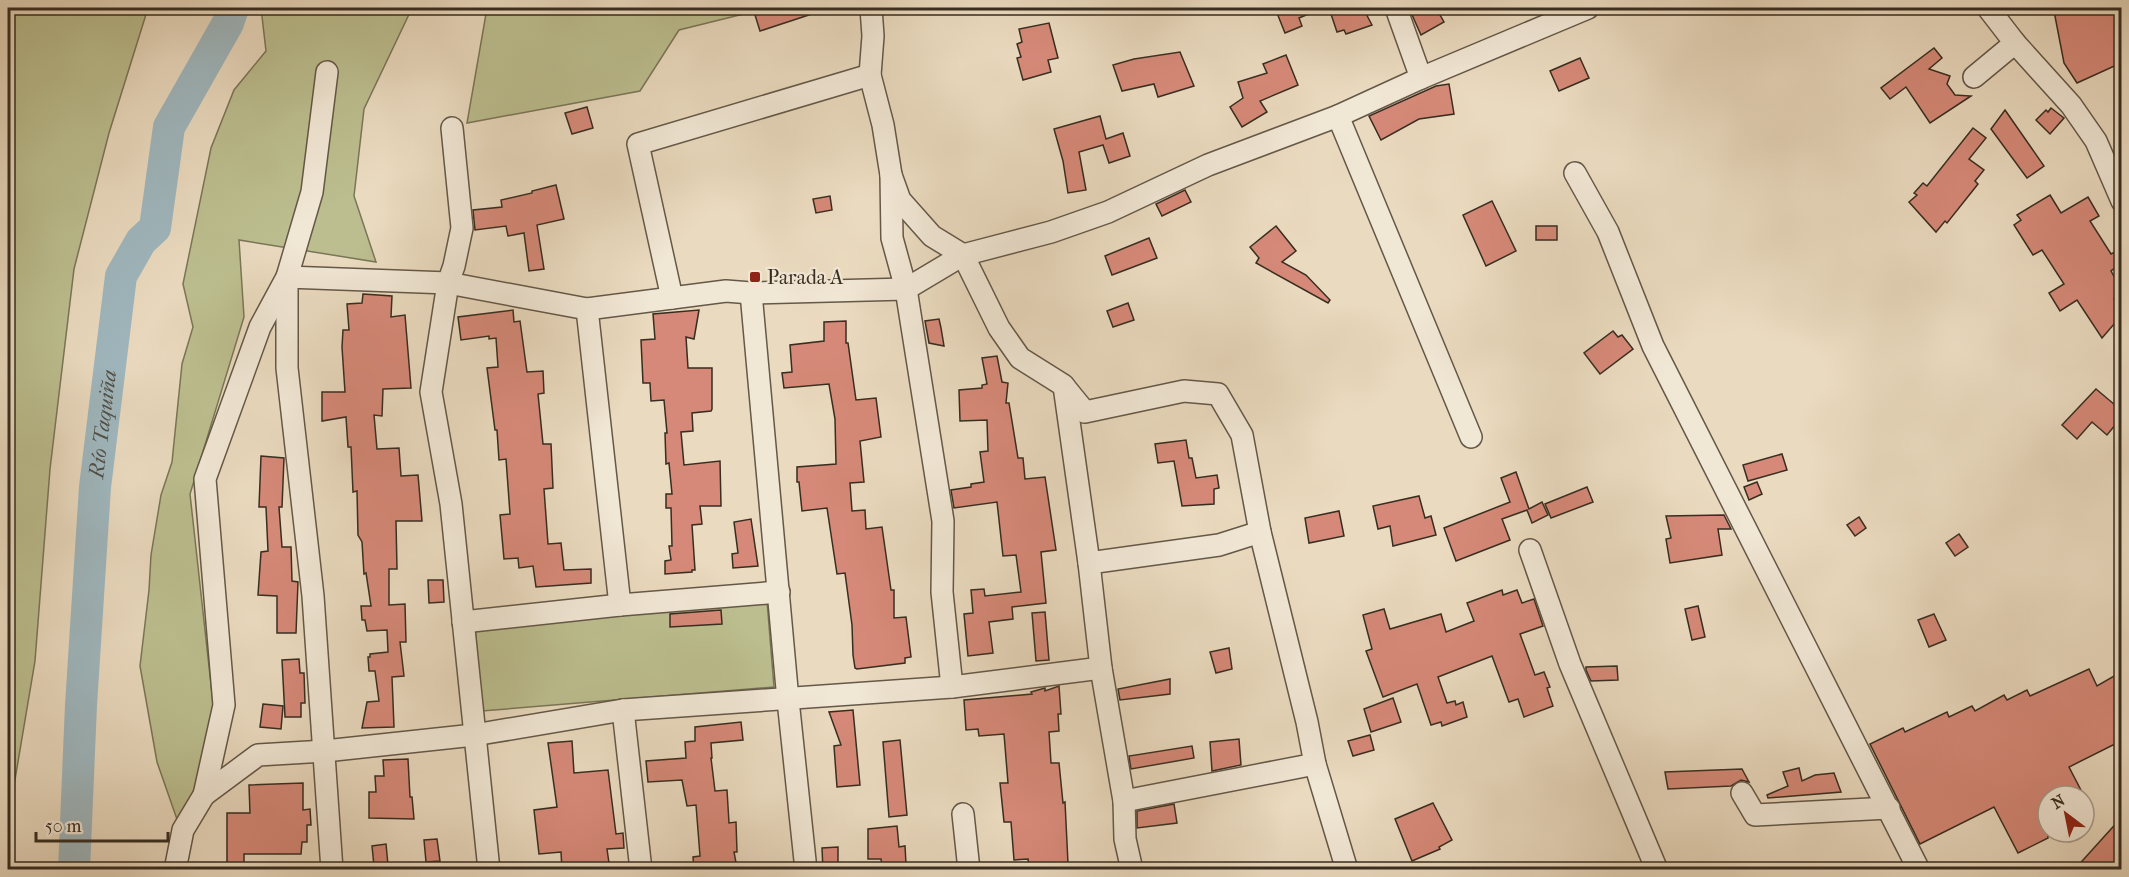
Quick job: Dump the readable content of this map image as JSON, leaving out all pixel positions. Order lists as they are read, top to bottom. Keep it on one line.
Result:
{"water":["Río Taquiña"],"places":{"transit":["Parada A"]},"scale_bar":"50 m","north":"top left"}
